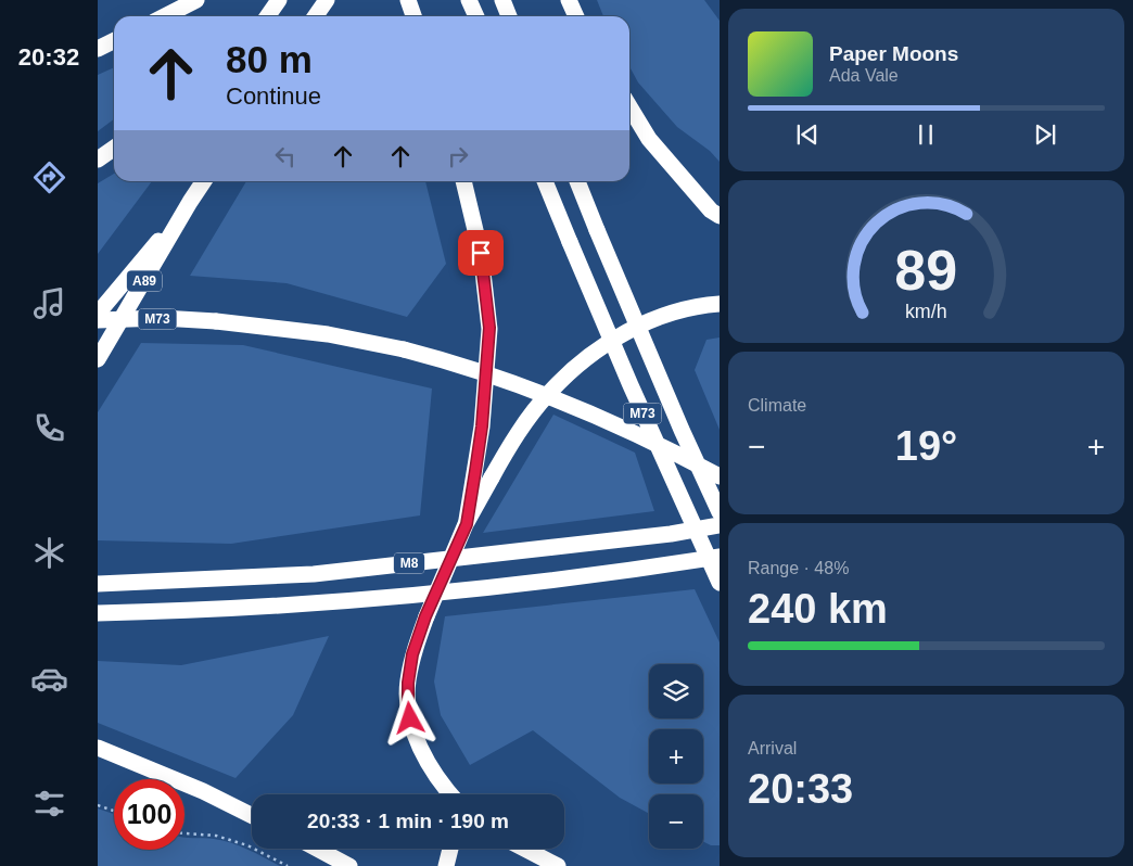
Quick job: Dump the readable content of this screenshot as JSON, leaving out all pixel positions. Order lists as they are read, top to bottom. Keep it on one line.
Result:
{"streets":{"highway":["A89","M73","M8"]},"page":{"tabs":"20:32","turn":["80 m","Continue"],"song":["Paper Moons","Ada Vale"],"tile":["Climate",["Range · 48%","240 km"],["Arrival","20:33"]],"heat":["−","19°","+"],"map_buttons":["+","−"],"limit":"100","trip":"20:33 · 1 min · 190 m","gauge":["89","km/h"]}}
